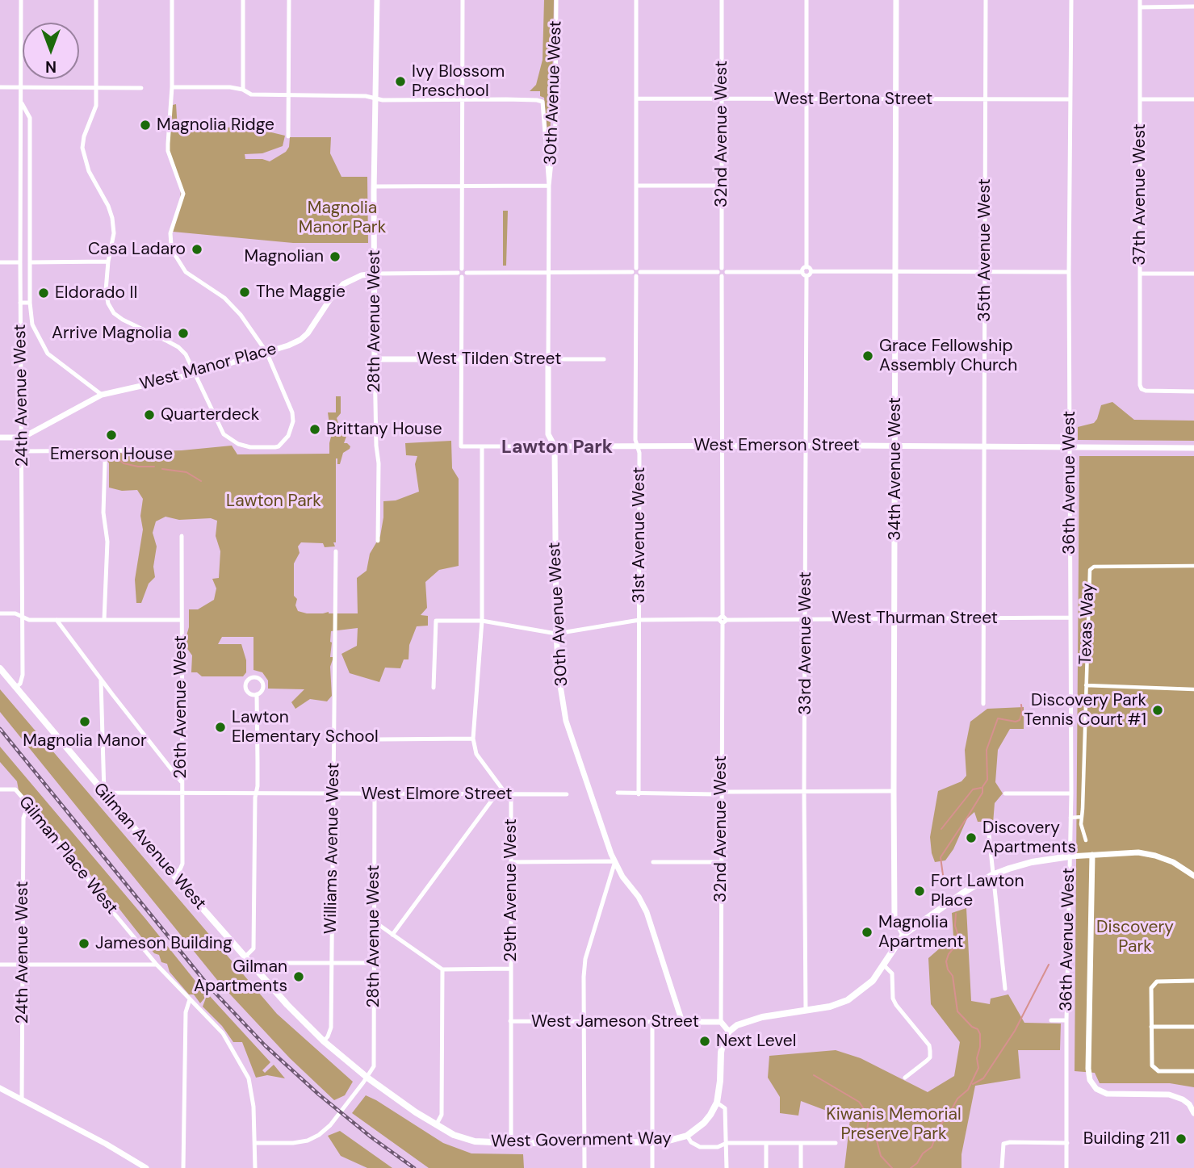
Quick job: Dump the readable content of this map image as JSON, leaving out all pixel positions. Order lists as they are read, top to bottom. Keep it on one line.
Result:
{"streets":{"main road":["Gilman Avenue West","West Government Way"],"street":["30th Avenue West","West Bertona Street","32nd Avenue West","37th Avenue West","35th Avenue West","28th Avenue West","West Tilden Street","West Manor Place","24th Avenue West","West Emerson Street","34th Avenue West","36th Avenue West","31st Avenue West","West Thurman Street","Texas Way","33rd Avenue West","26th Avenue West","West Elmore Street","Williams Avenue West","Gilman Place West","29th Avenue West","West Jameson Street"]},"crossings":[["30th Avenue West","West Tilden Street"],["30th Avenue West","West Emerson Street"],["30th Avenue West","West Thurman Street"],["West Bertona Street","32nd Avenue West"],["West Bertona Street","35th Avenue West"],["West Bertona Street","34th Avenue West"],["West Bertona Street","36th Avenue West"],["West Bertona Street","31st Avenue West"],["32nd Avenue West","West Emerson Street"],["32nd Avenue West","West Thurman Street"],["32nd Avenue West","West Jameson Street"],["35th Avenue West","West Emerson Street"],["35th Avenue West","West Thurman Street"],["28th Avenue West","West Tilden Street"],["28th Avenue West","West Manor Place"],["28th Avenue West","West Elmore Street"],["28th Avenue West","Gilman Avenue West"],["West Tilden Street","West Emerson Street"],["West Manor Place","24th Avenue West"],["24th Avenue West","Gilman Avenue West"],["24th Avenue West","Gilman Place West"],["West Emerson Street","34th Avenue West"],["West Emerson Street","36th Avenue West"],["West Emerson Street","31st Avenue West"],["West Emerson Street","33rd Avenue West"],["West Emerson Street","29th Avenue West"],["34th Avenue West","West Thurman Street"],["36th Avenue West","West Thurman Street"],["31st Avenue West","West Thurman Street"],["West Thurman Street","33rd Avenue West"],["West Thurman Street","29th Avenue West"],["26th Avenue West","West Elmore Street"],["26th Avenue West","Gilman Avenue West"],["West Elmore Street","Gilman Avenue West"],["West Elmore Street","Williams Avenue West"],["West Elmore Street","29th Avenue West"],["Gilman Avenue West","Williams Avenue West"],["Gilman Avenue West","West Government Way"],["29th Avenue West","West Jameson Street"],["29th Avenue West","West Government Way"]],"districts":["Lawton Park"],"parks":["Magnolia Manor Park","Lawton Park","Discovery Park","Kiwanis Memorial Preserve Park"],"places":["Ivy Blossom Preschool","Magnolia Ridge","Casa Ladaro","Magnolian","The Maggie","Eldorado II","Arrive Magnolia","Grace Fellowship Assembly Church","Quarterdeck","Brittany House","Emerson House","Discovery Park Tennis Court #1","Magnolia Manor","Lawton Elementary School","Discovery Apartments","Fort Lawton Place","Magnolia Apartment","Jameson Building","Gilman Apartments","Next Level","Building 211"],"north":"bottom"}
